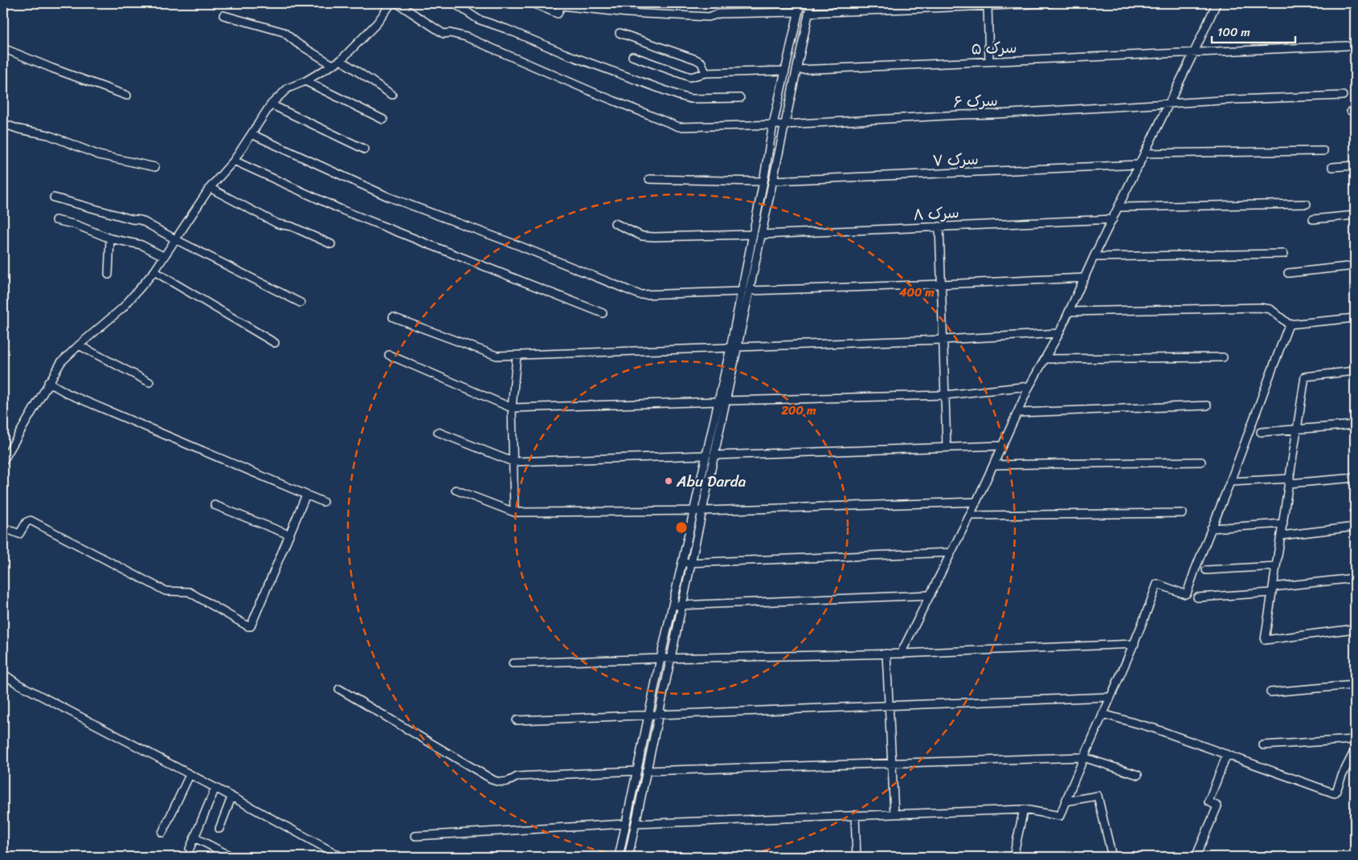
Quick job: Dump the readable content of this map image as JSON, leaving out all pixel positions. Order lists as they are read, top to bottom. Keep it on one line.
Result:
{"streets":{"street":["سرک ۵","سرک ۶","سرک ۷","سرک ۸"]},"places":["Abu Darda"],"scale_bar":"100 m","rings":["400 m","200 m"]}
